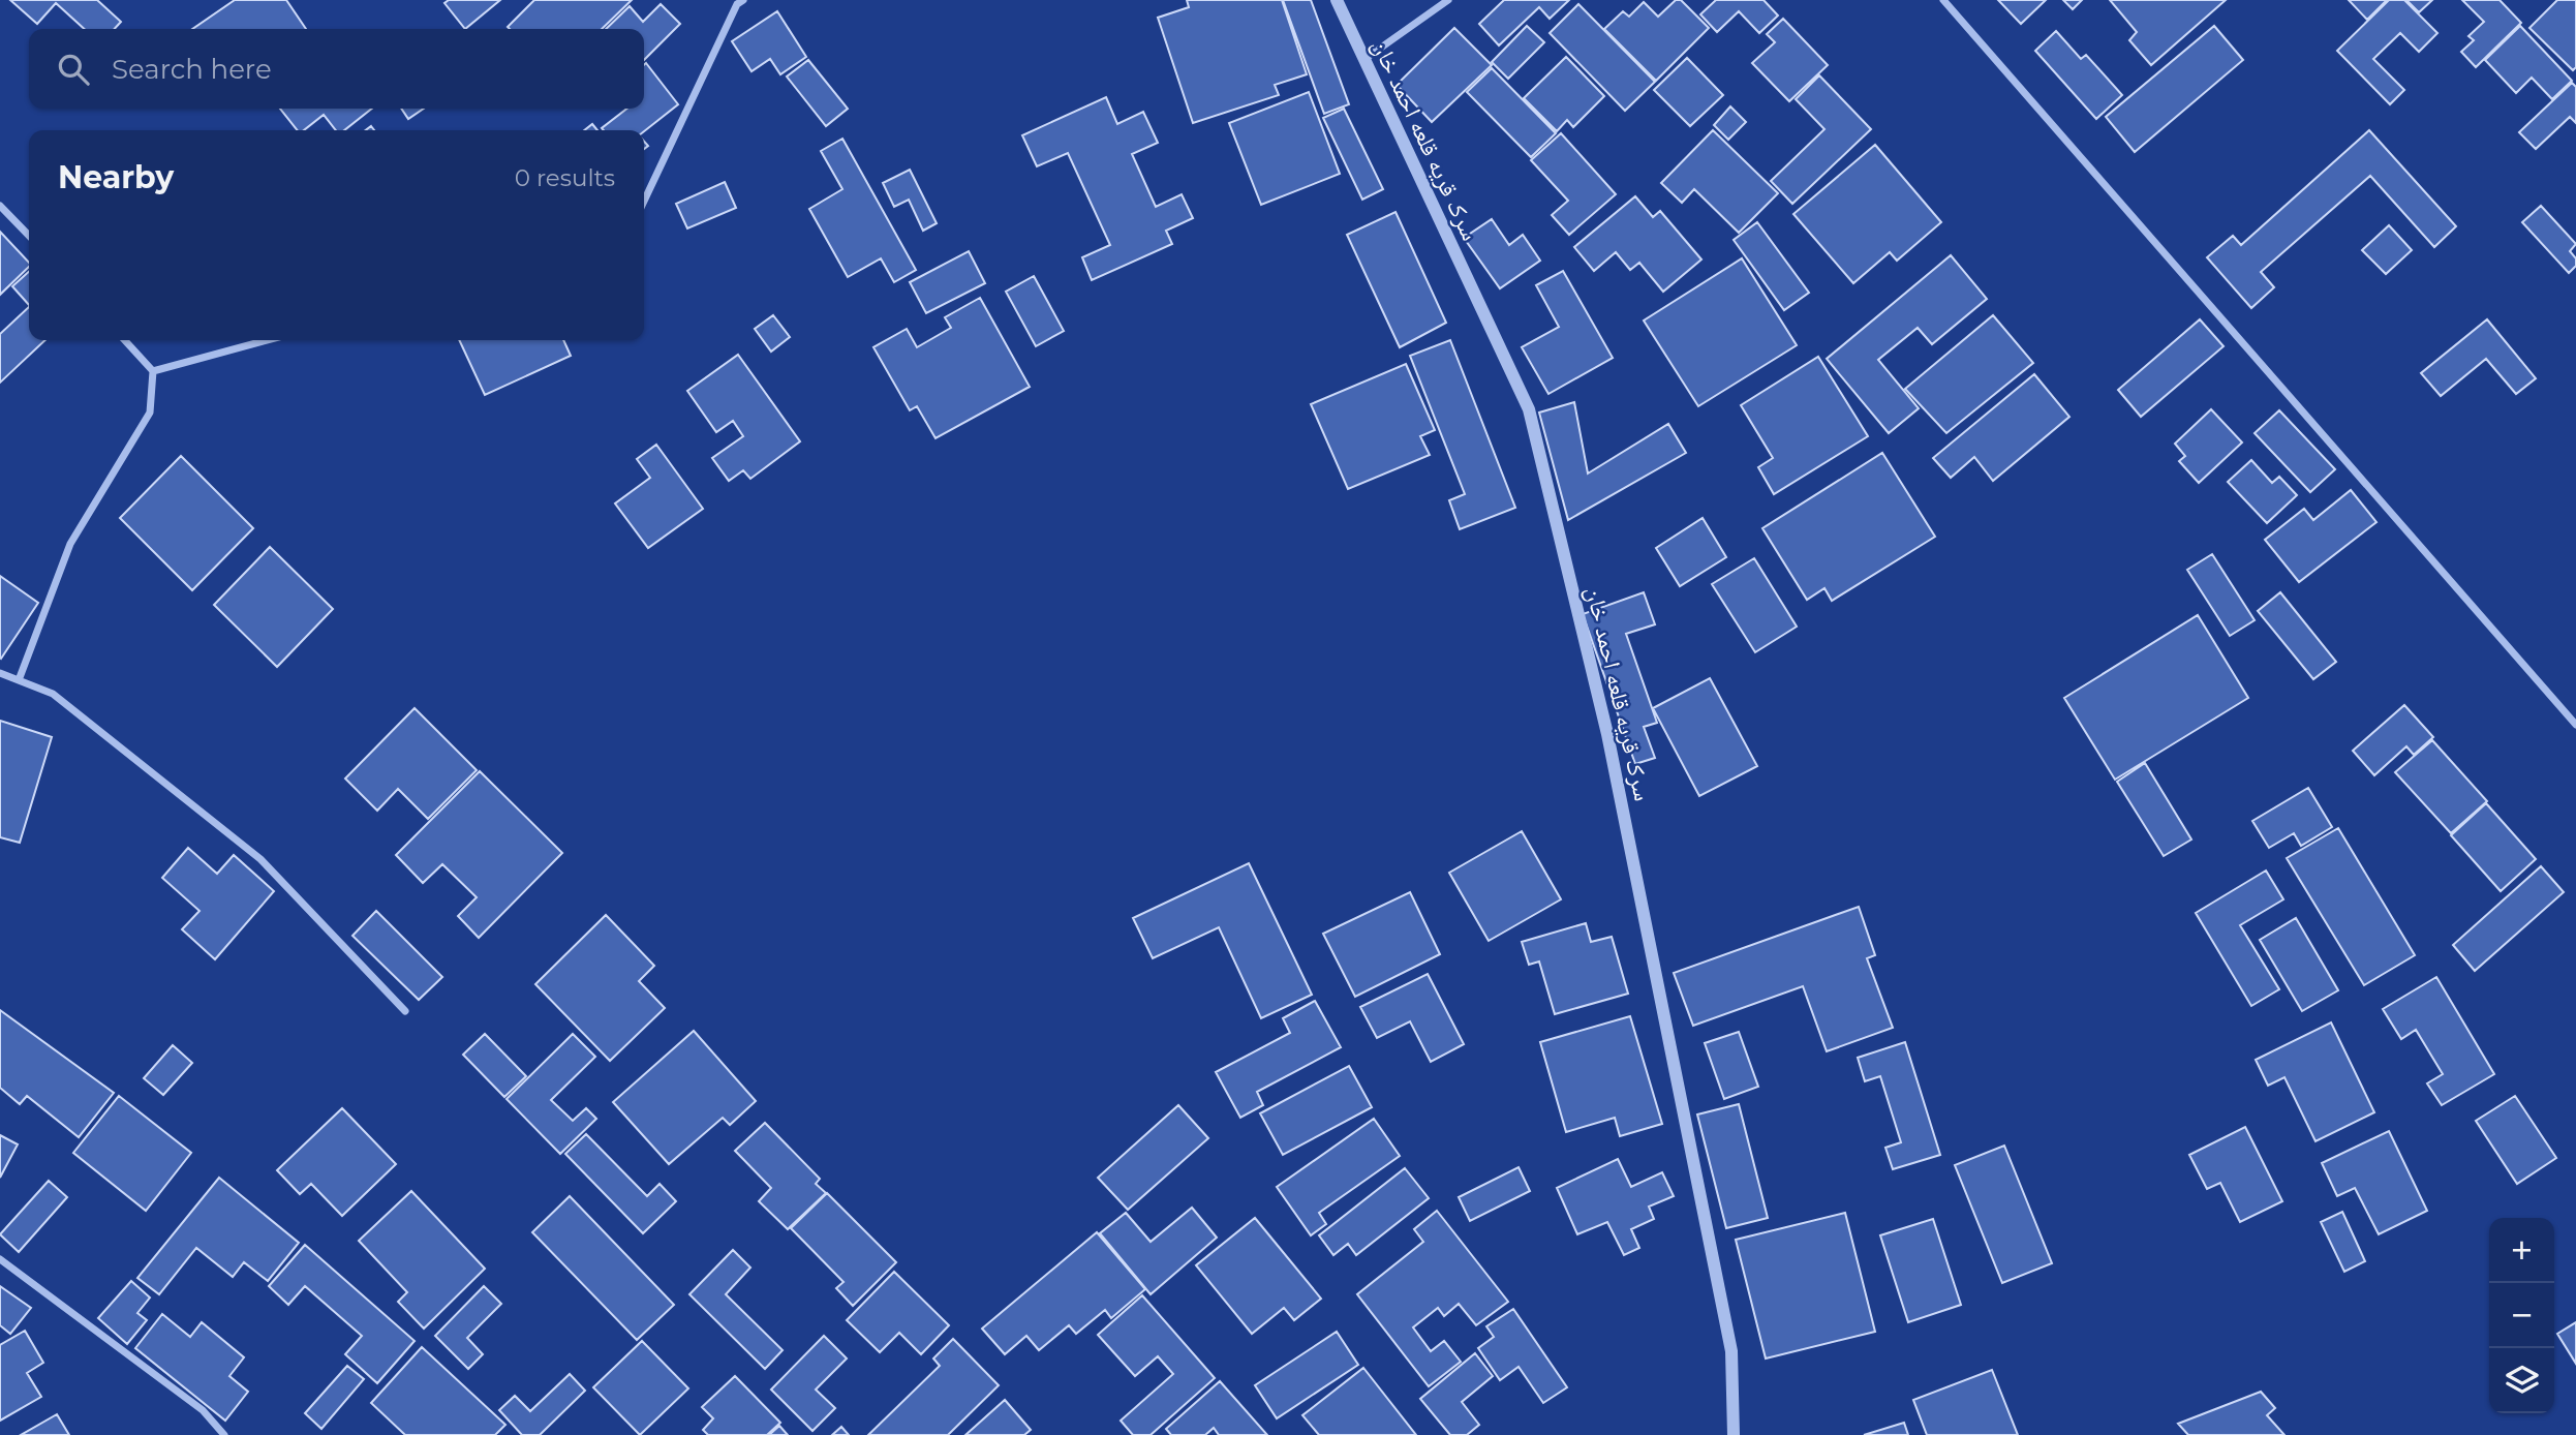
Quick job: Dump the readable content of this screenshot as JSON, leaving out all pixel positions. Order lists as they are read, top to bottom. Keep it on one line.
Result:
{"streets":{"street":["سرک قریه قلعه احمد خان"]},"page":{"search":"Search here","heading":["Nearby","0 results"],"map_buttons":["+","−"]}}
